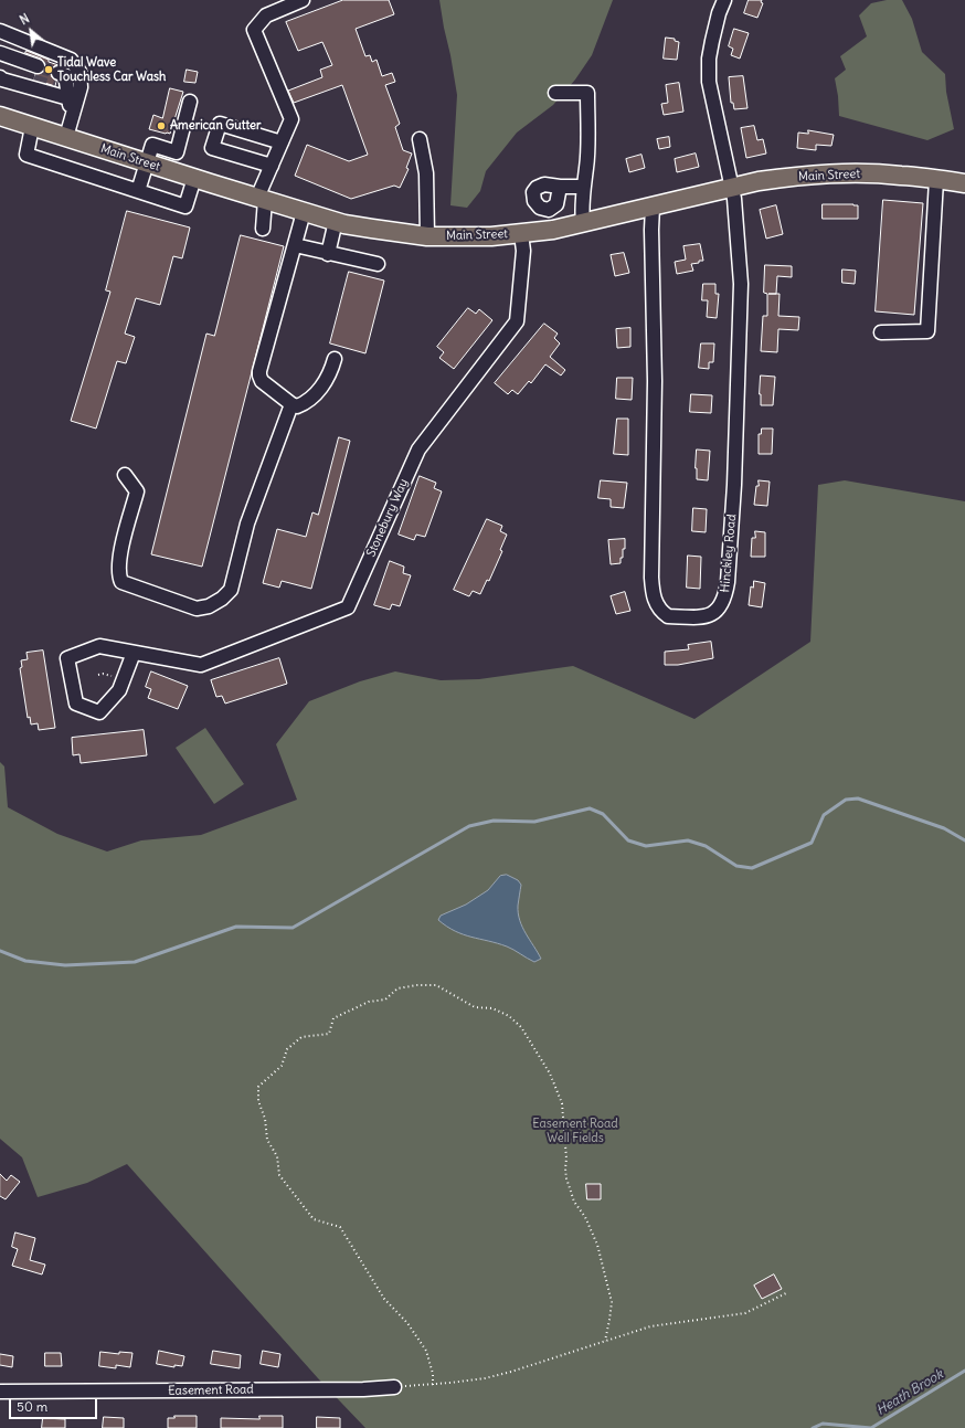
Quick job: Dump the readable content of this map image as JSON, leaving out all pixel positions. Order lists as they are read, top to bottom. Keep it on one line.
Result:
{"streets":{"main road":["Main Street"],"street":["Stonebury Way","Hinckley Road","Easement Road"]},"crossings":[["Main Street","Stonebury Way"],["Main Street","Hinckley Road"]],"water":["Heath Brook"],"parks":["Easement Road Well Fields"],"places":["Tidal Wave Touchless Car Wash","American Gutter"],"scale_bar":"50 m","north":"top left"}
